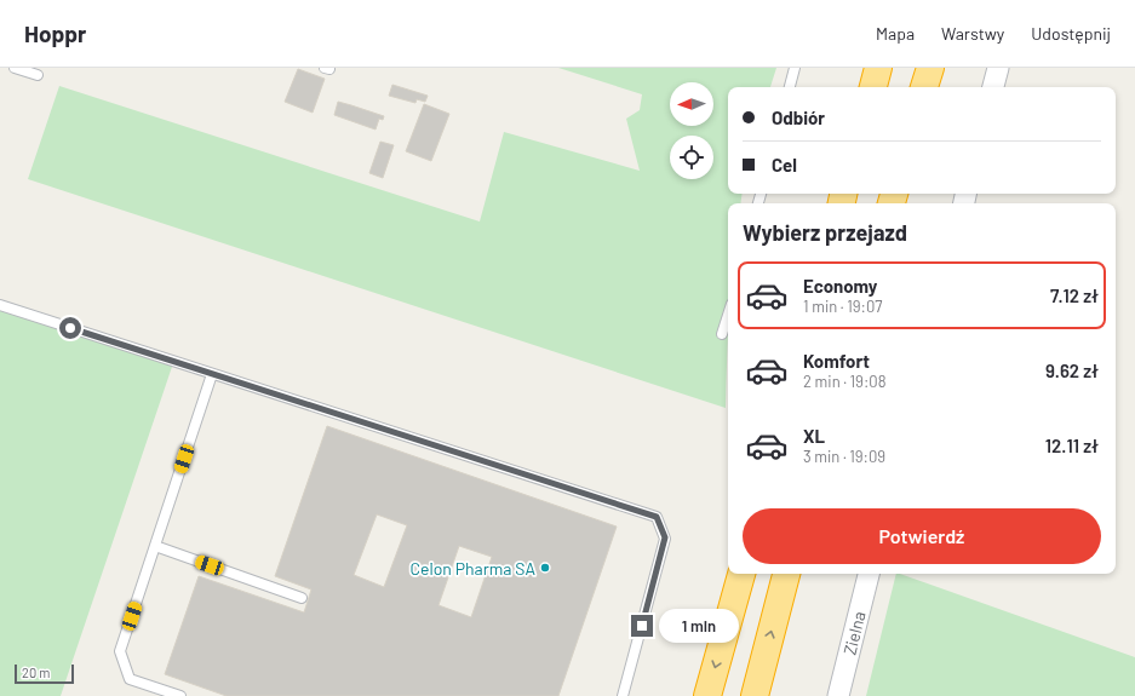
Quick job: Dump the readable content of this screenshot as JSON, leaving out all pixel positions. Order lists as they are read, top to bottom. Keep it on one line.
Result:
{"streets":{"street":["Zielna"]},"places":["Celon Pharma SA"],"scale_bar":"20 m","north":"left","page":{"header":"Hoppr","nav":["Mapa","Warstwy","Udostępnij"],"banner":["Odbiór","Cel"],"heading":"Wybierz przejazd","list":[{"name":"Economy","note":"1 min · 19:07","value":"7.12 zł"},{"name":"Komfort","note":"2 min · 19:08","value":"9.62 zł"},{"name":"XL","note":"3 min · 19:09","value":"12.11 zł"}],"buttons":"Potwierdź","bubble":"1 min","scale":"20 m"}}
